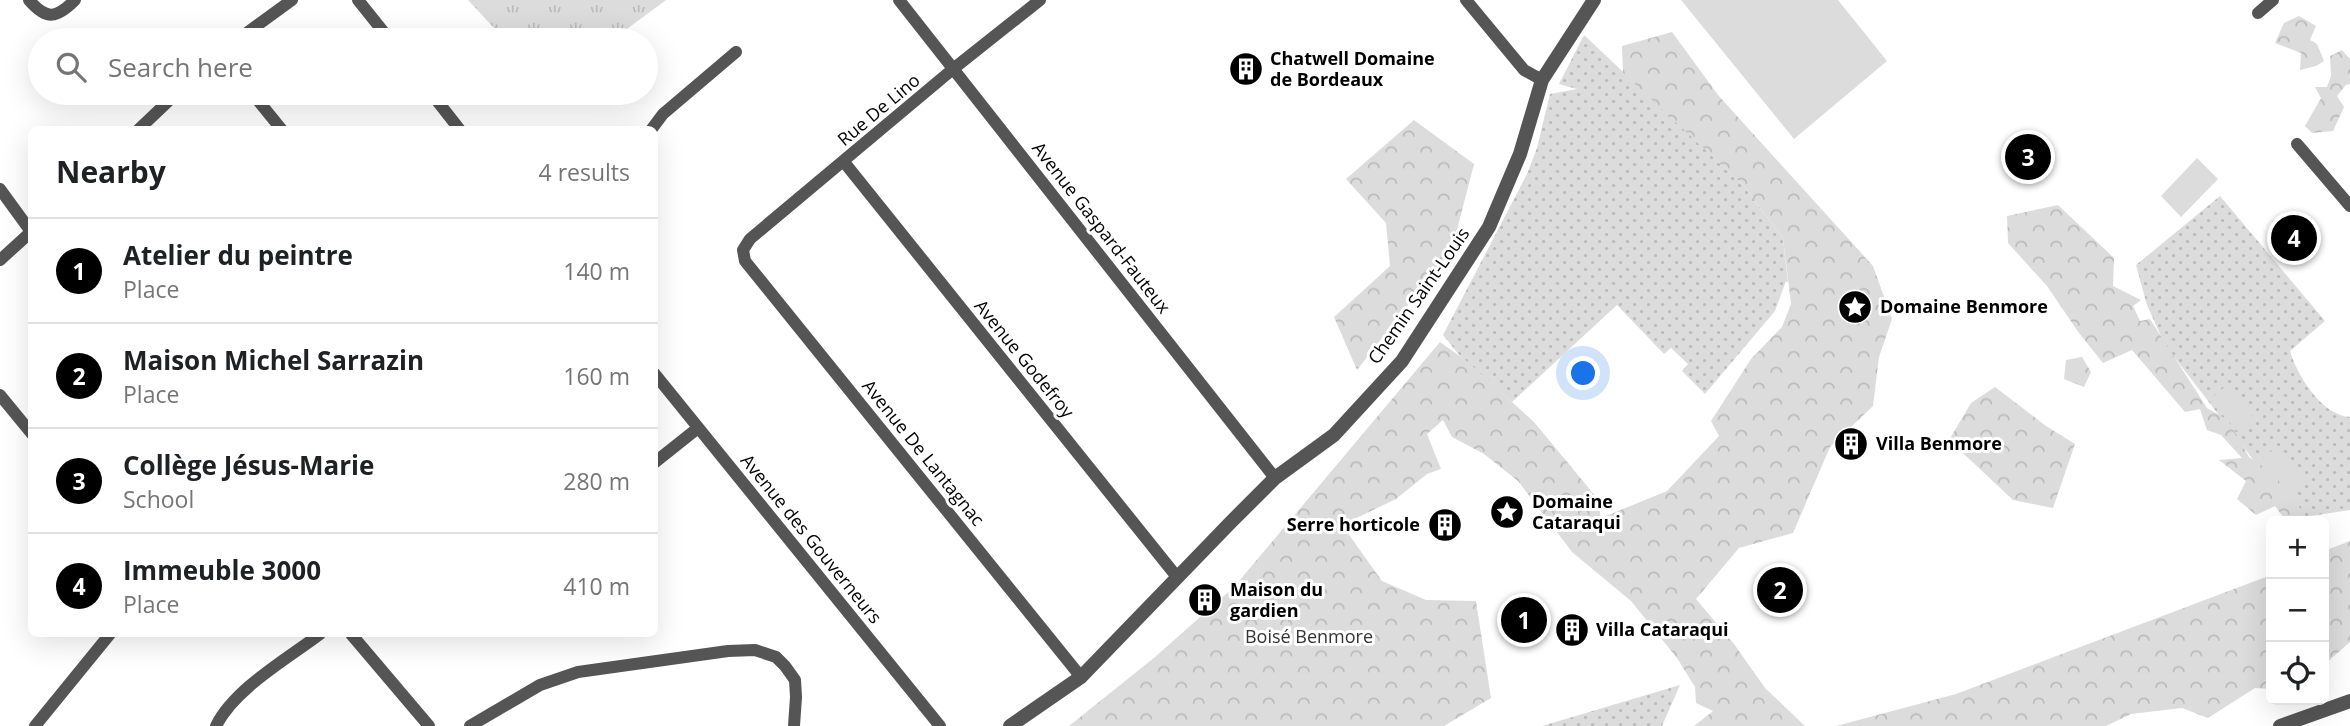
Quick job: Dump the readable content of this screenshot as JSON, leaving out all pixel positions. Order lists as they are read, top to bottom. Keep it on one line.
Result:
{"streets":{"street":["Rue De Lino","Avenue Gaspard-Fauteux","Chemin Saint-Louis","Avenue Godefroy","Avenue De Lantagnac","Avenue des Gouverneurs"]},"crossings":[["Rue De Lino","Avenue Gaspard-Fauteux"],["Rue De Lino","Avenue Godefroy"],["Rue De Lino","Avenue De Lantagnac"],["Avenue Gaspard-Fauteux","Chemin Saint-Louis"],["Chemin Saint-Louis","Avenue Godefroy"],["Chemin Saint-Louis","Avenue De Lantagnac"]],"parks":["Boisé Benmore"],"places":{"building":["Chatwell Domaine de Bordeaux","Villa Benmore","Serre horticole","Maison du gardien","Villa Cataraqui"],"place":["Domaine Benmore","Domaine Cataraqui"]},"page":{"search":"Search here","heading":["Nearby","4 results"],"pins":["3","4","2","1"],"list":[{"mark":"1","name":"Atelier du peintre","note":"Place","value":"140 m"},{"mark":"2","name":"Maison Michel Sarrazin","note":"Place","value":"160 m"},{"mark":"3","name":"Collège Jésus-Marie","note":"School","value":"280 m"},{"mark":"4","name":"Immeuble 3000","note":"Place","value":"410 m"}],"map_buttons":["+","−"]}}
